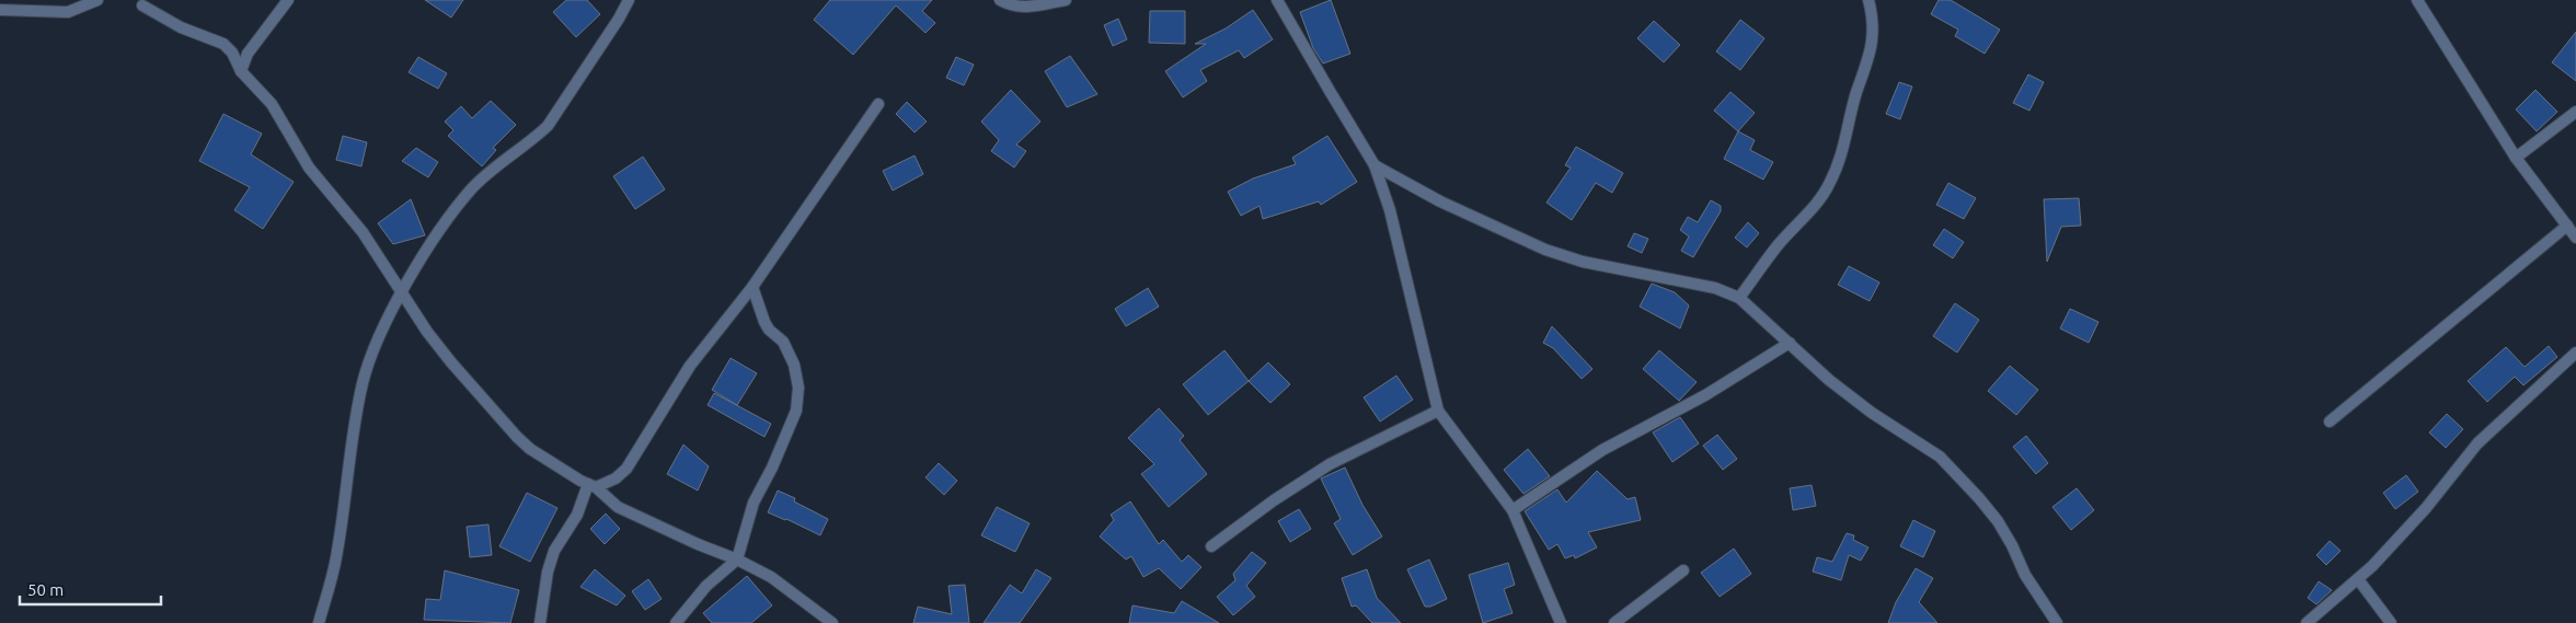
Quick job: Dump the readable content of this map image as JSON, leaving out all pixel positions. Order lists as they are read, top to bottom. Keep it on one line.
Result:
{"scale_bar":"50 m"}
